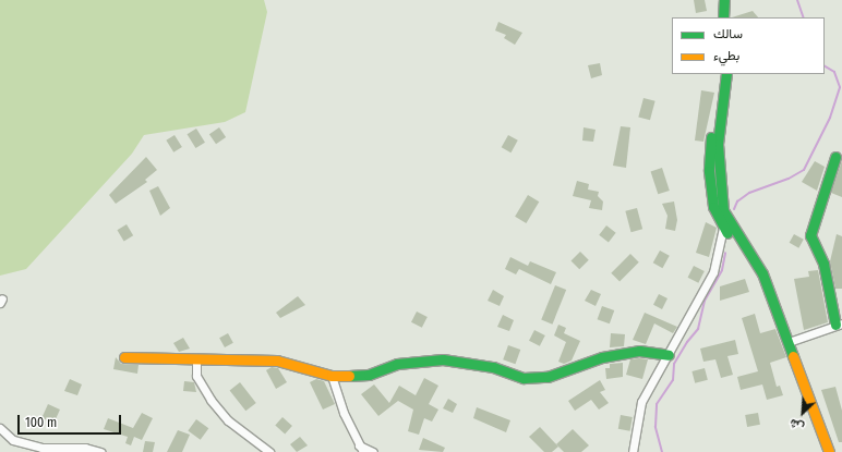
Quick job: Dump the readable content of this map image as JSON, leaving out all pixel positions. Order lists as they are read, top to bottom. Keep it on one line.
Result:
{"legend":["سالك","بطيء"],"scale_bar":"100 m","north":"bottom left"}
